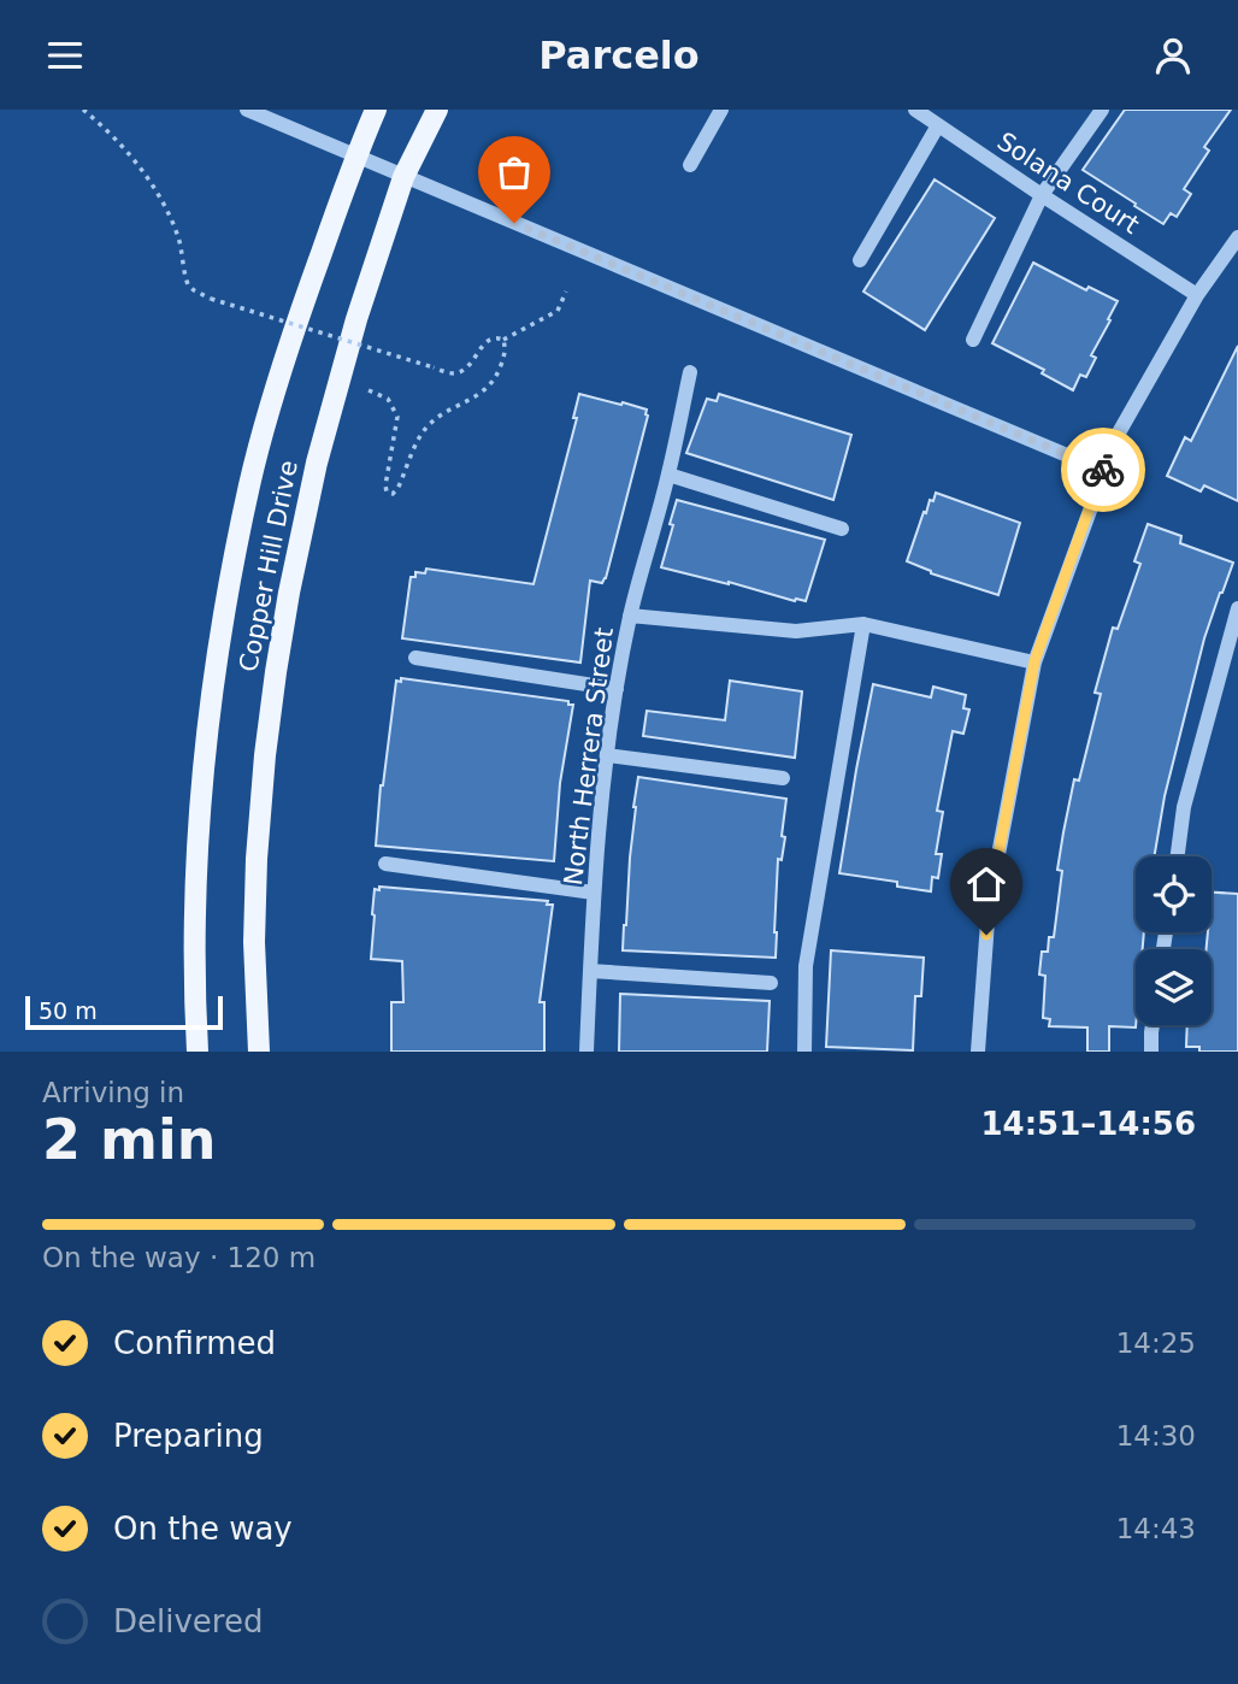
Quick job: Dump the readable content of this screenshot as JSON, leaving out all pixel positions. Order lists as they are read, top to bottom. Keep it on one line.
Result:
{"streets":{"main road":["Copper Hill Drive"],"street":["Solana Court","North Herrera Street"]},"scale_bar":"50 m","page":{"header":"Parcelo","scale":"50 m","heading":["2 min","Arriving in","14:51–14:56"],"bar":"On the way · 120 m","list":[["Confirmed","14:25"],["Preparing","14:30"],["On the way","14:43"],"Delivered"]}}
